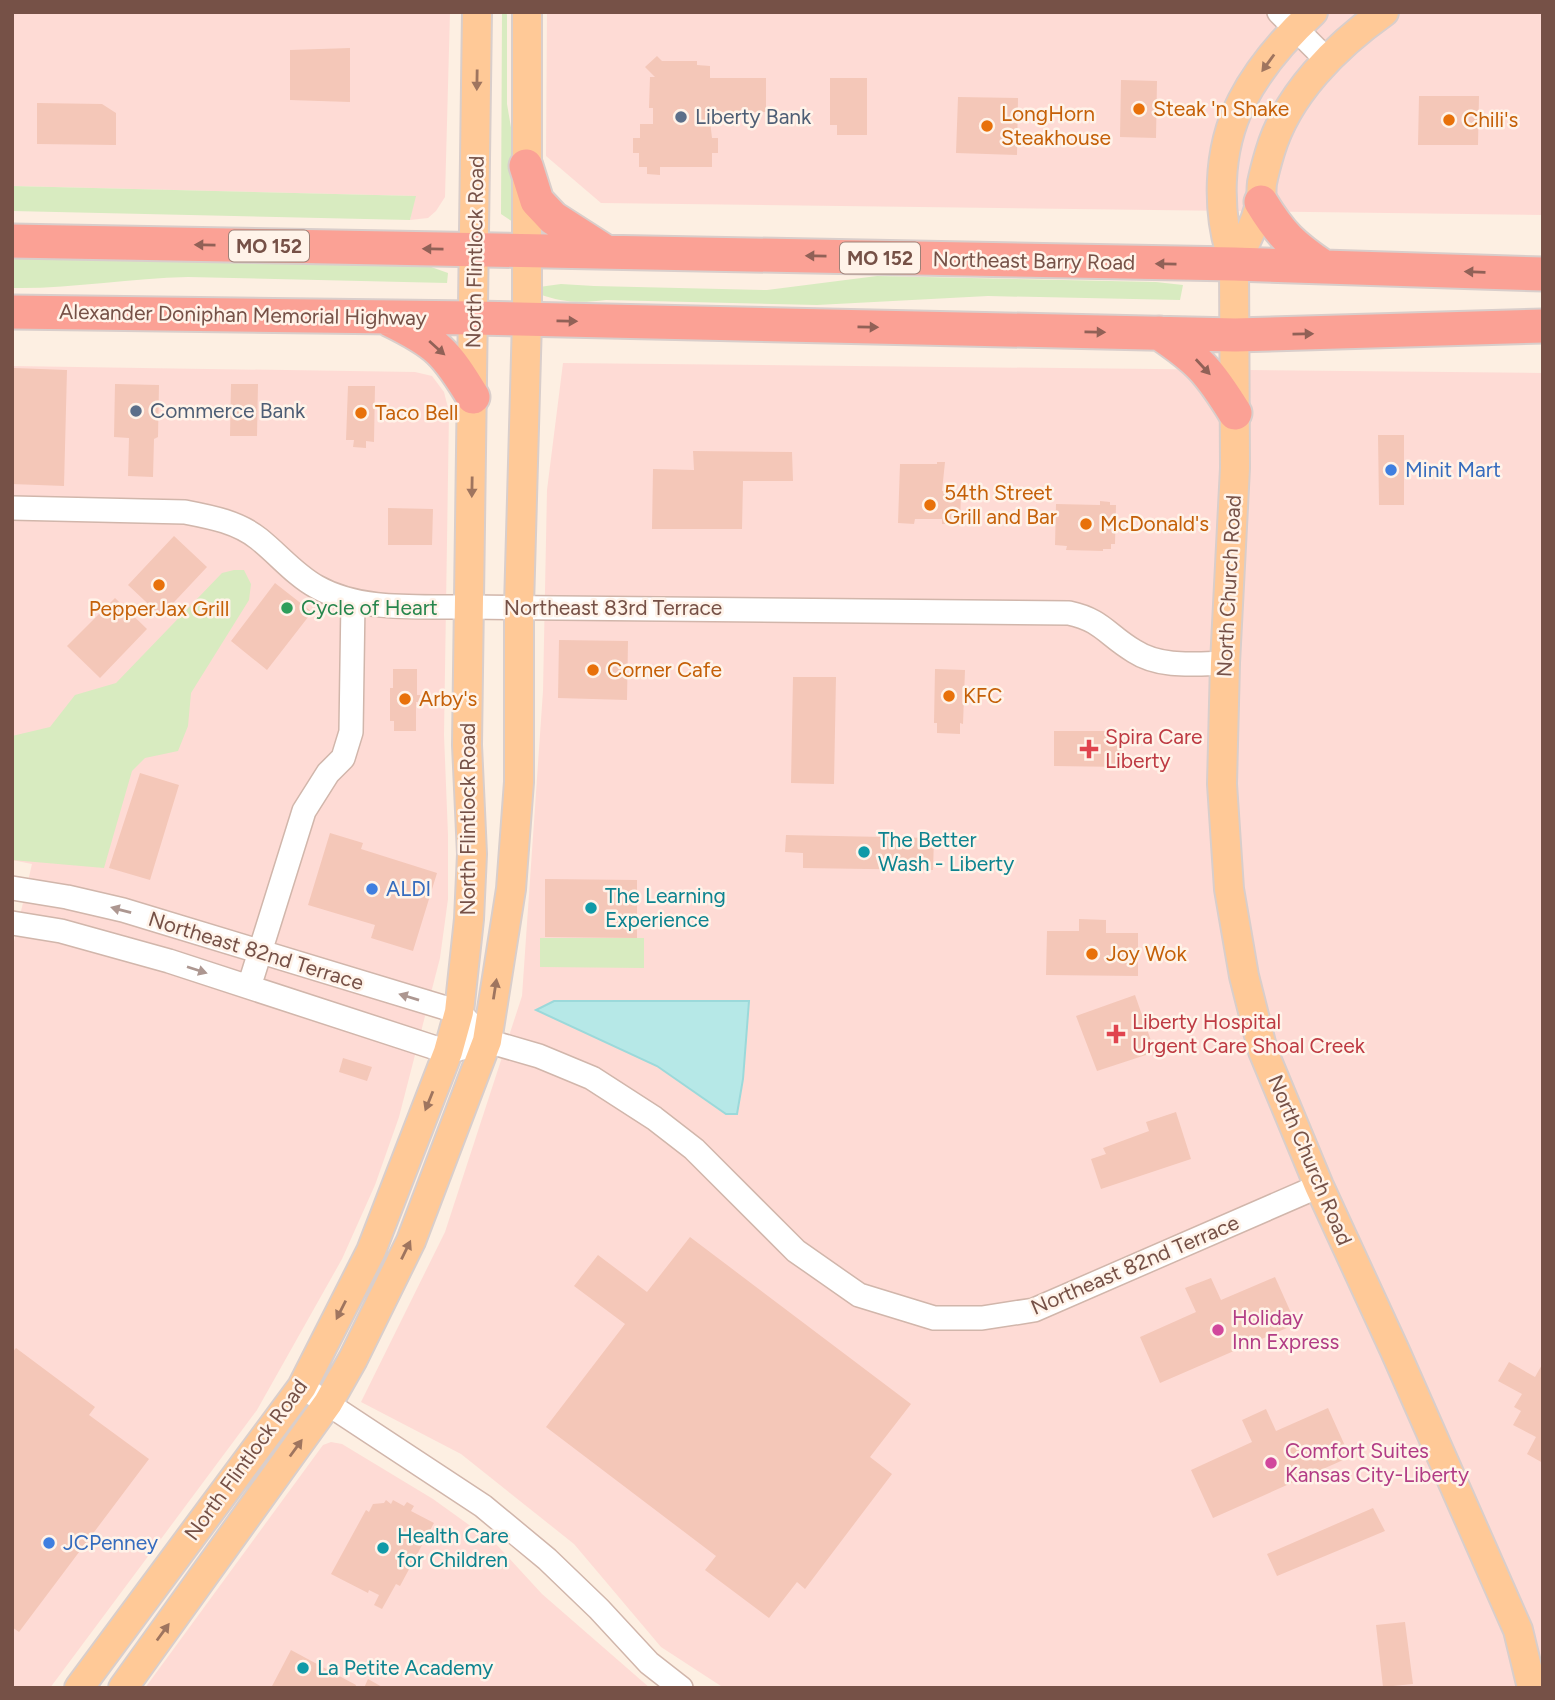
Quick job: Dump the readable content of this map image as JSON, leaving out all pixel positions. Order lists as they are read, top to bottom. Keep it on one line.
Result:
{"streets":{"highway":["MO 152","Northeast Barry Road","Alexander Doniphan Memorial Highway"],"main road":["North Flintlock Road","North Church Road"],"street":["Northeast 83rd Terrace","Northeast 82nd Terrace"]},"crossings":[["MO 152","North Flintlock Road"],["MO 152","Northeast Barry Road"],["North Flintlock Road","Northeast Barry Road"],["North Flintlock Road","Alexander Doniphan Memorial Highway"],["North Flintlock Road","Northeast 83rd Terrace"],["North Flintlock Road","Northeast 82nd Terrace"],["Northeast Barry Road","North Church Road"],["North Church Road","Northeast 83rd Terrace"],["North Church Road","Northeast 82nd Terrace"]],"places":{"other":["Steak 'n Shake","Liberty Bank","Chili's","LongHorn Steakhouse","Commerce Bank","Taco Bell","Minit Mart","54th Street Grill and Bar","McDonald's","PepperJax Grill","Cycle of Heart","Corner Cafe","KFC","Arby's","The Better Wash - Liberty","ALDI","The Learning Experience","Joy Wok","Holiday Inn Express","Comfort Suites Kansas City-Liberty","JCPenney","Health Care for Children","La Petite Academy"],"health":["Spira Care Liberty","Liberty Hospital Urgent Care Shoal Creek"]}}
